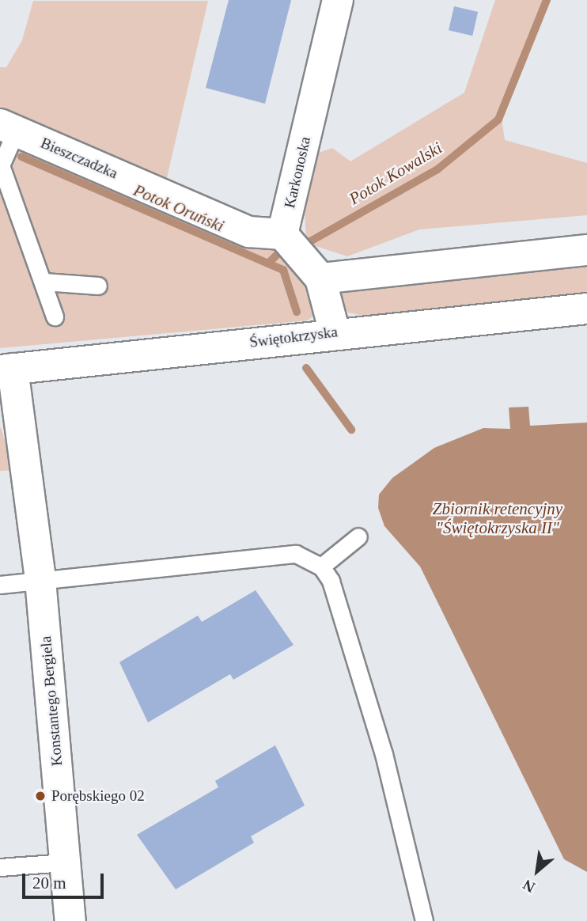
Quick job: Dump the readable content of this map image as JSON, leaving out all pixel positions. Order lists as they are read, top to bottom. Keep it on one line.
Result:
{"streets":{"street":["Bieszczadzka","Karkonoska","Świętokrzyska","Konstantego Bergiela"]},"crossings":[["Bieszczadzka","Karkonoska"],["Świętokrzyska","Konstantego Bergiela"]],"water":["Potok Kowalski","Potok Oruński","Zbiornik retencyjny \"Świętokrzyska II\""],"places":["Porębskiego 02"],"scale_bar":"20 m","north":"bottom left"}
